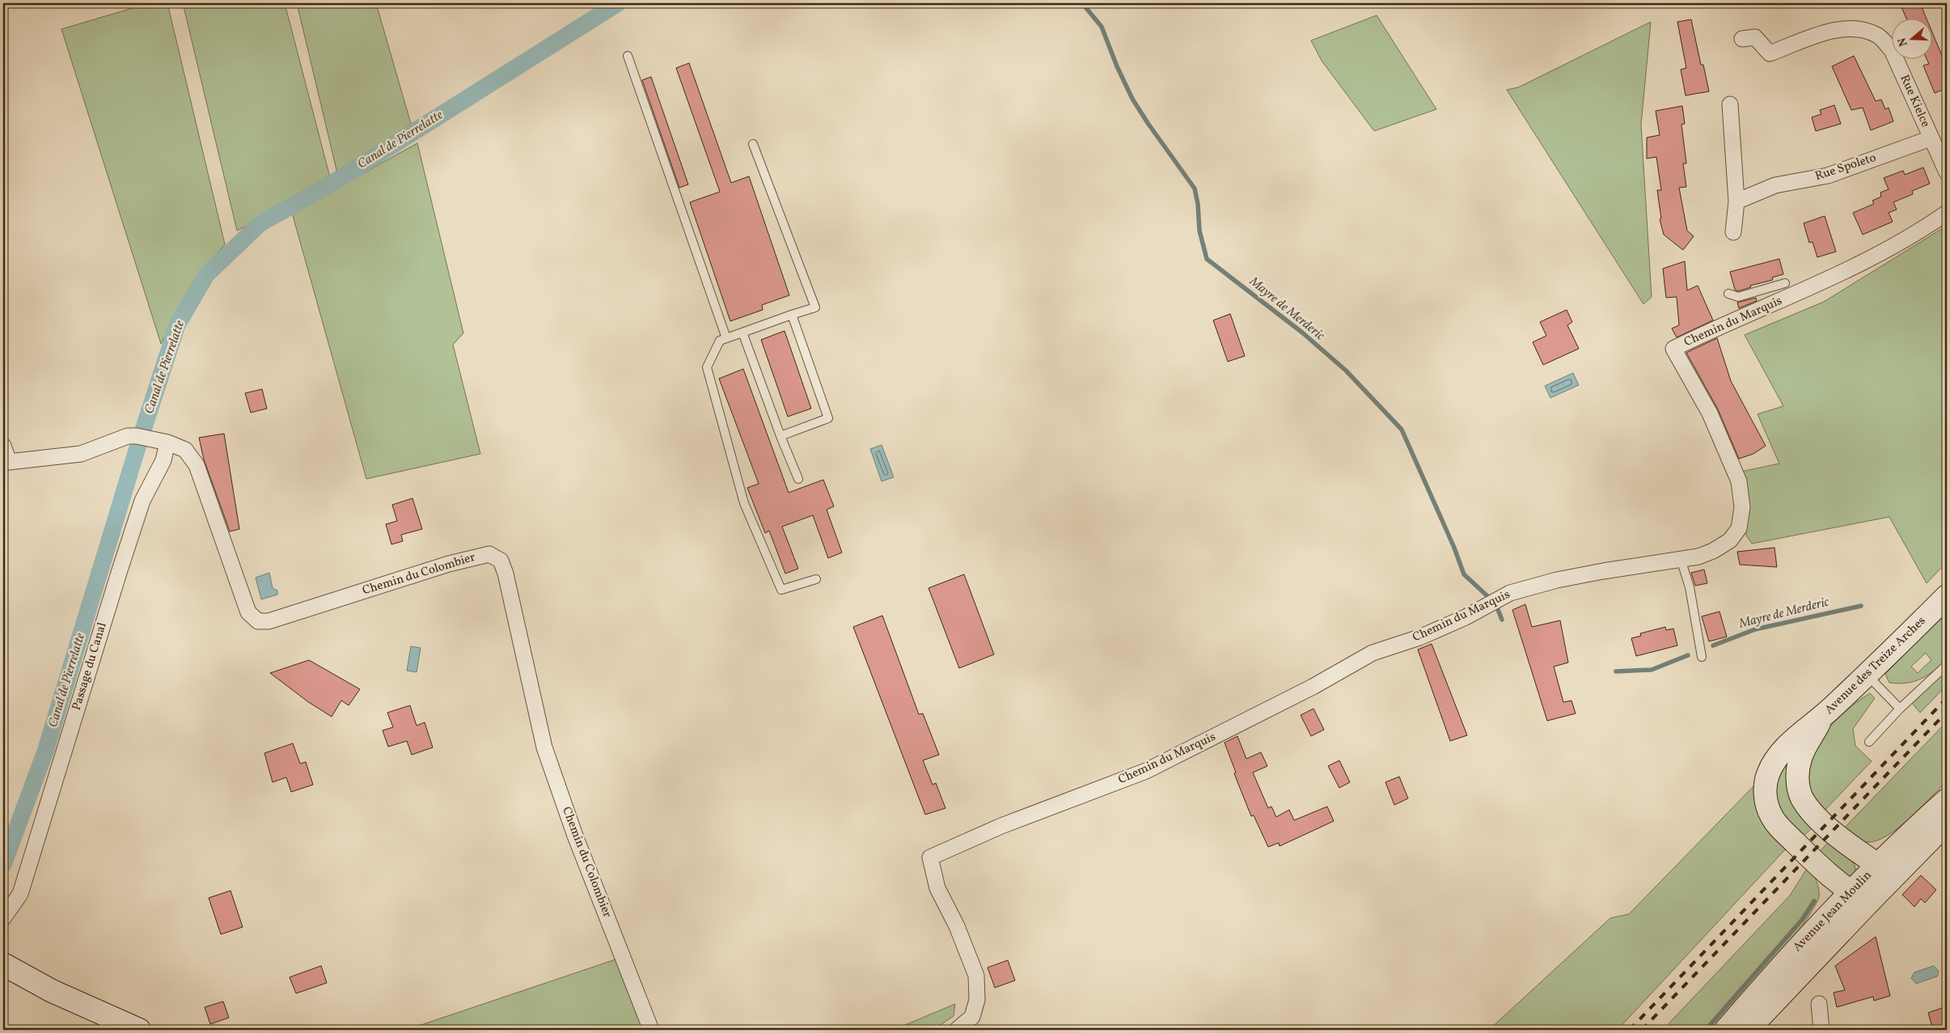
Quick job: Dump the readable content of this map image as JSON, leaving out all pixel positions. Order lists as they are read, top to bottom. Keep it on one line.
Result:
{"streets":{"main road":["Avenue des Treize Arches","Avenue Jean Moulin"],"street":["Rue Kielce","Rue Spoleto","Chemin du Marquis","Chemin du Colombier","Passage du Canal"]},"crossings":[["Rue Kielce","Rue Spoleto"],["Chemin du Colombier","Passage du Canal"],["Avenue des Treize Arches","Avenue Jean Moulin"]],"water":["Canal de Pierrelatte","Mayre de Merderic"],"north":"left"}
